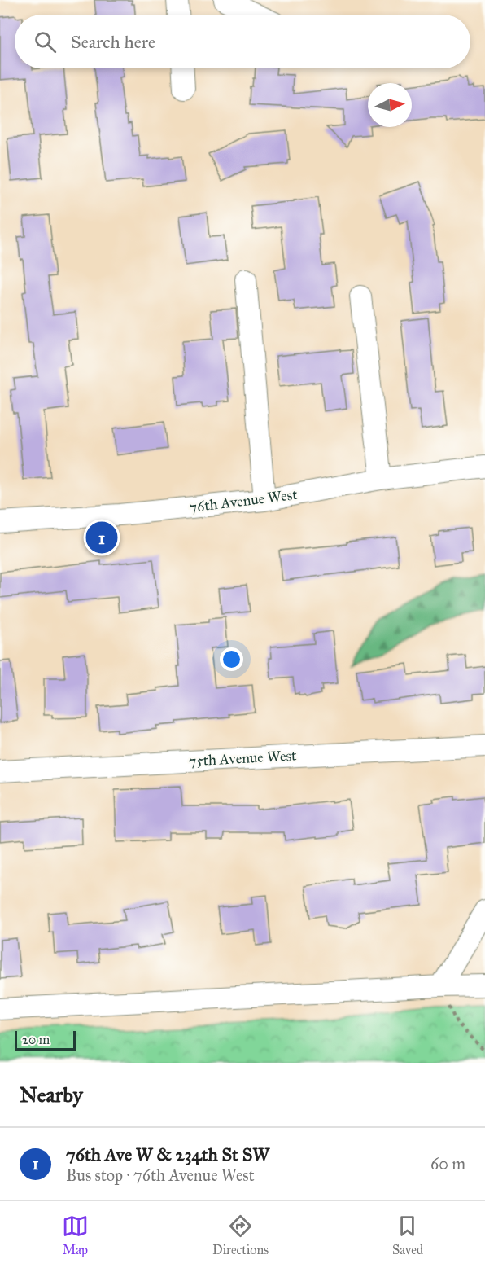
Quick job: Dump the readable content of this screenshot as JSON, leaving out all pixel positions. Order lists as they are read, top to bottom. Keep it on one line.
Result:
{"streets":{"street":["76th Avenue West","75th Avenue West"]},"scale_bar":"20 m","north":"right","page":{"search":"Search here","pins":"1","scale":"20 m","heading":"Nearby","list":[{"mark":"1","name":"76th Ave W & 234th St SW","note":"Bus stop · 76th Avenue West","value":"60 m"}],"nav":["Map","Directions","Saved"]}}
